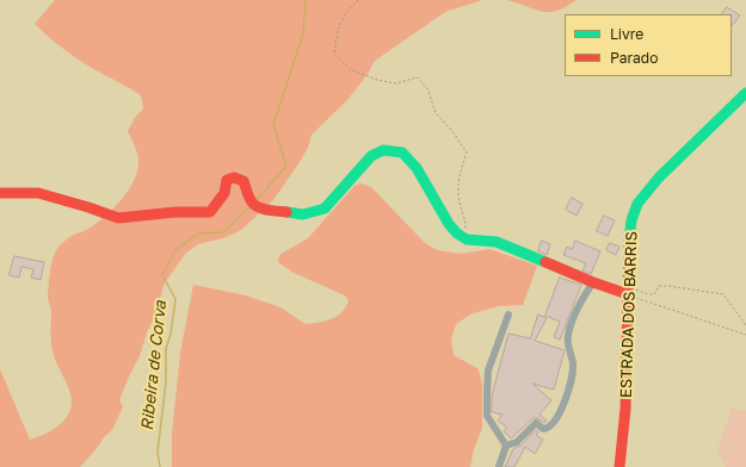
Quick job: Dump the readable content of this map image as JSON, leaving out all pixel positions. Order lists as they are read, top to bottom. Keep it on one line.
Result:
{"streets":{"street":["ESTRADA DOS BARRIS"]},"water":["Ribeira de Corva"],"legend":["Livre","Parado"]}
